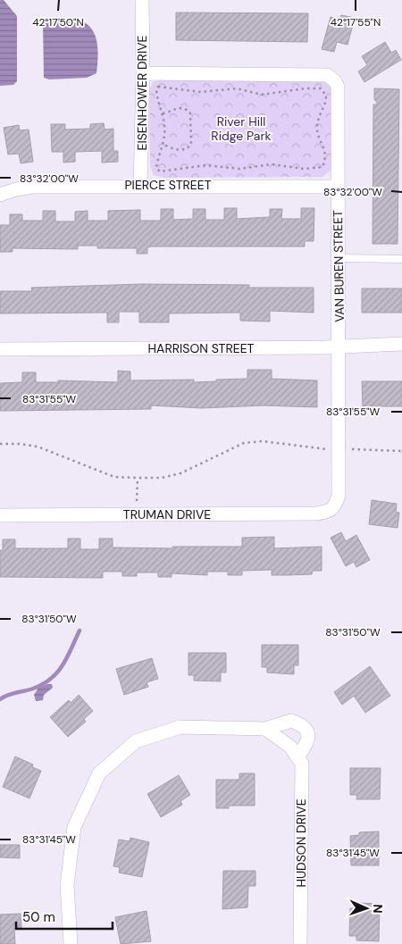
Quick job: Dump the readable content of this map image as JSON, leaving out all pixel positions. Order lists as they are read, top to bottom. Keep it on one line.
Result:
{"streets":{"street":["EISENHOWER DRIVE","PIERCE STREET","VAN BUREN STREET","HARRISON STREET","TRUMAN DRIVE","HUDSON DRIVE"]},"crossings":[["EISENHOWER DRIVE","PIERCE STREET"],["EISENHOWER DRIVE","VAN BUREN STREET"],["PIERCE STREET","VAN BUREN STREET"],["VAN BUREN STREET","HARRISON STREET"],["VAN BUREN STREET","TRUMAN DRIVE"]],"parks":["River Hill Ridge Park"],"scale_bar":"50 m","north":"right","coordinates":["42°17'50\"N","42°17'55\"N","83°32'00\"W","83°31'55\"W","83°31'50\"W","83°31'45\"W"]}
